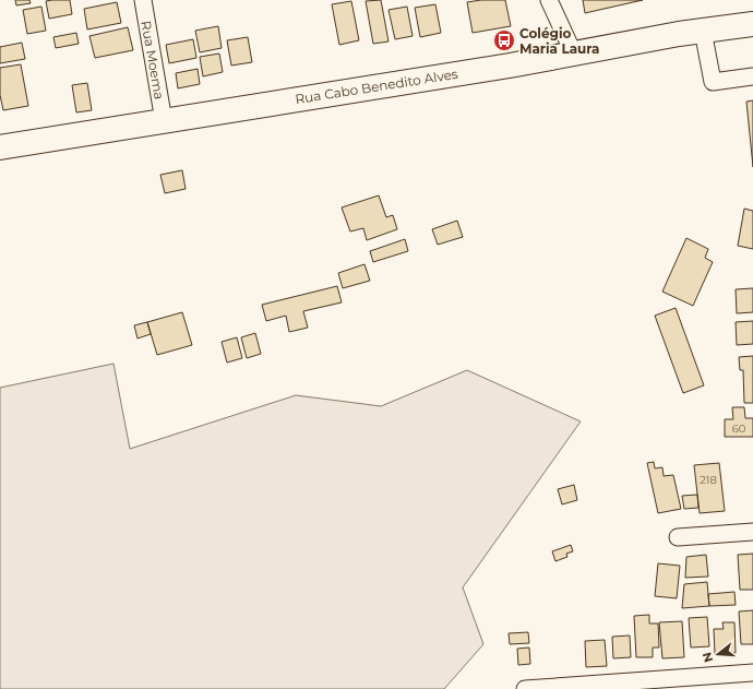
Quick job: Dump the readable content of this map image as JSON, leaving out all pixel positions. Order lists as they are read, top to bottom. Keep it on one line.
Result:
{"streets":{"main road":["Rua Cabo Benedito Alves"],"street":["Rua Moema"]},"crossings":[["Rua Moema","Rua Cabo Benedito Alves"]],"places":{"bus stop":["Colégio Maria Laura"]},"house_numbers":["60","218"],"north":"left"}
